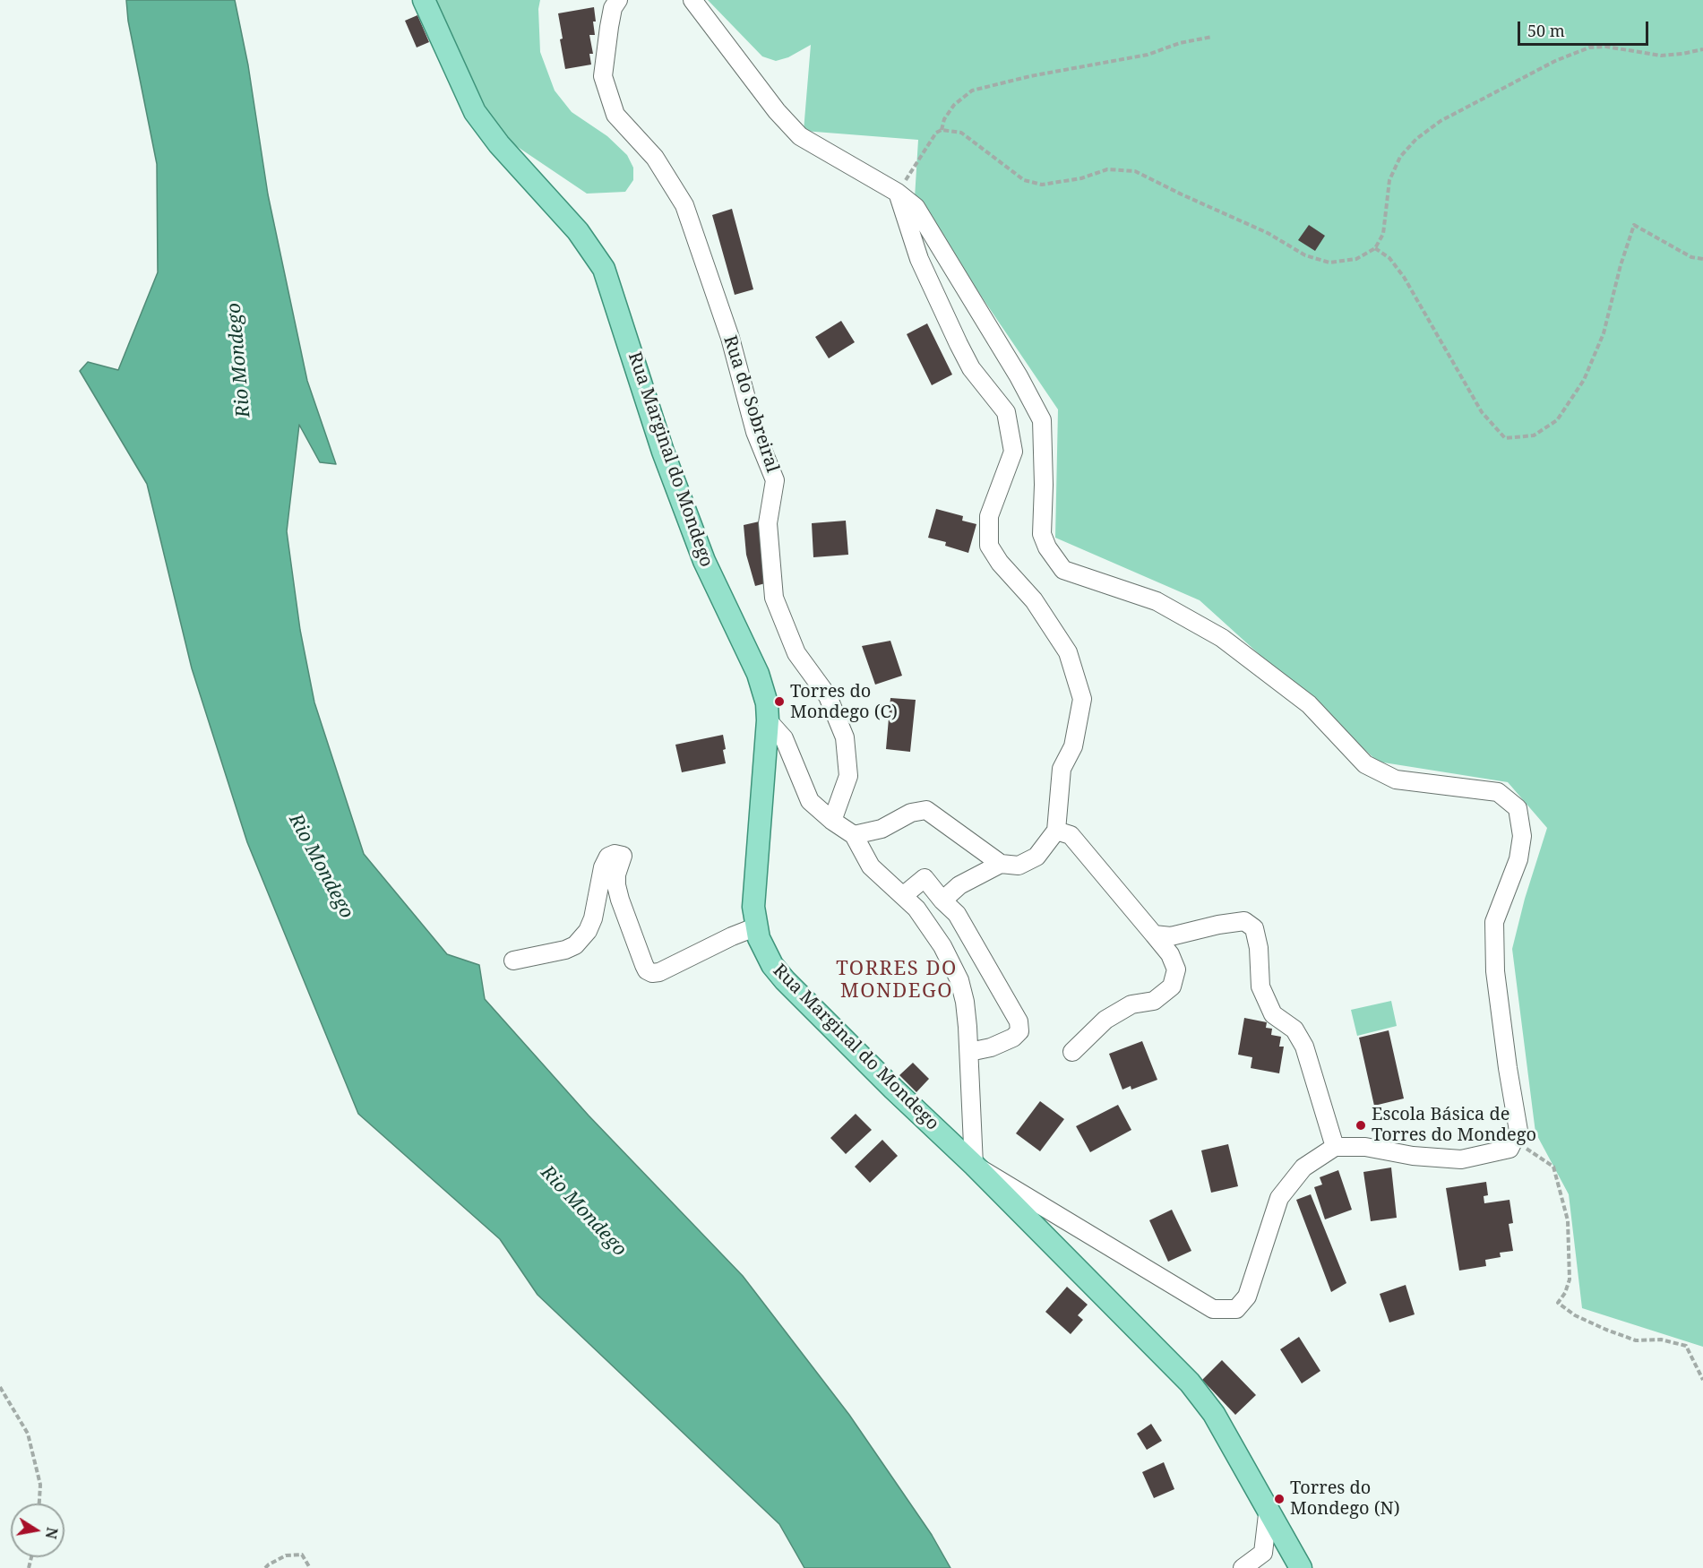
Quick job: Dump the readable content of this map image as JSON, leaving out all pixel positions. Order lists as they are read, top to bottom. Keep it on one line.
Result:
{"streets":{"main road":["Rua Marginal do Mondego"],"street":["Rua do Sobreiral"]},"districts":["TORRES DO MONDEGO"],"water":["Rio Mondego"],"places":["Torres do Mondego (C)","Escola Básica de Torres do Mondego","Torres do Mondego (N)"],"scale_bar":"50 m","north":"right"}
